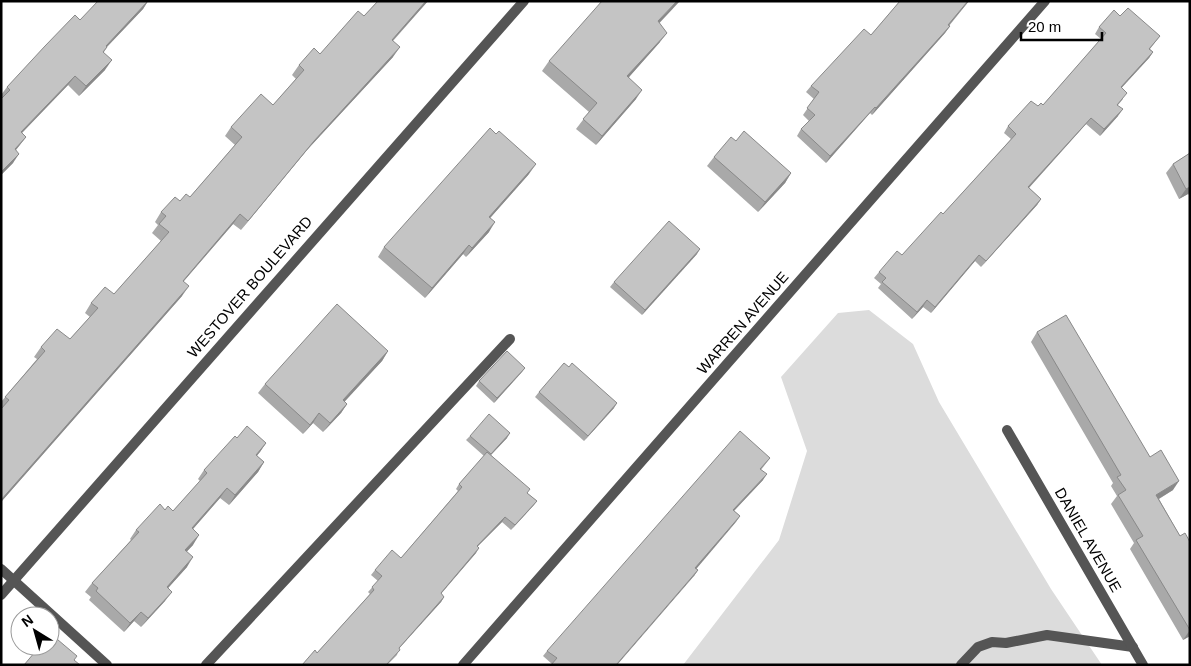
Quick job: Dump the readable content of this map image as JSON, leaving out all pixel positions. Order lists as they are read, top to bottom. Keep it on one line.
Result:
{"streets":{"street":["WESTOVER BOULEVARD","WARREN AVENUE","DANIEL AVENUE"]},"scale_bar":"20 m","north":"top left"}
